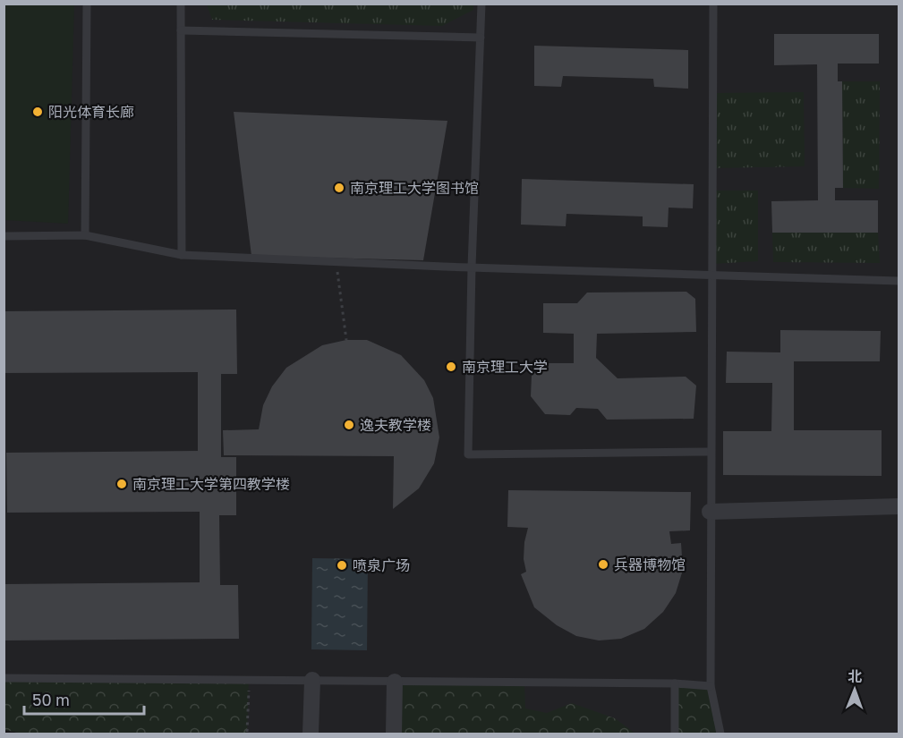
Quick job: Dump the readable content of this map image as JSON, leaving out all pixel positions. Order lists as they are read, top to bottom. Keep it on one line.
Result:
{"places":["阳光体育长廊","南京理工大学图书馆","南京理工大学","逸夫教学楼","南京理工大学第四教学楼","兵器博物馆","喷泉广场"],"scale_bar":"50 m","north":"top"}
